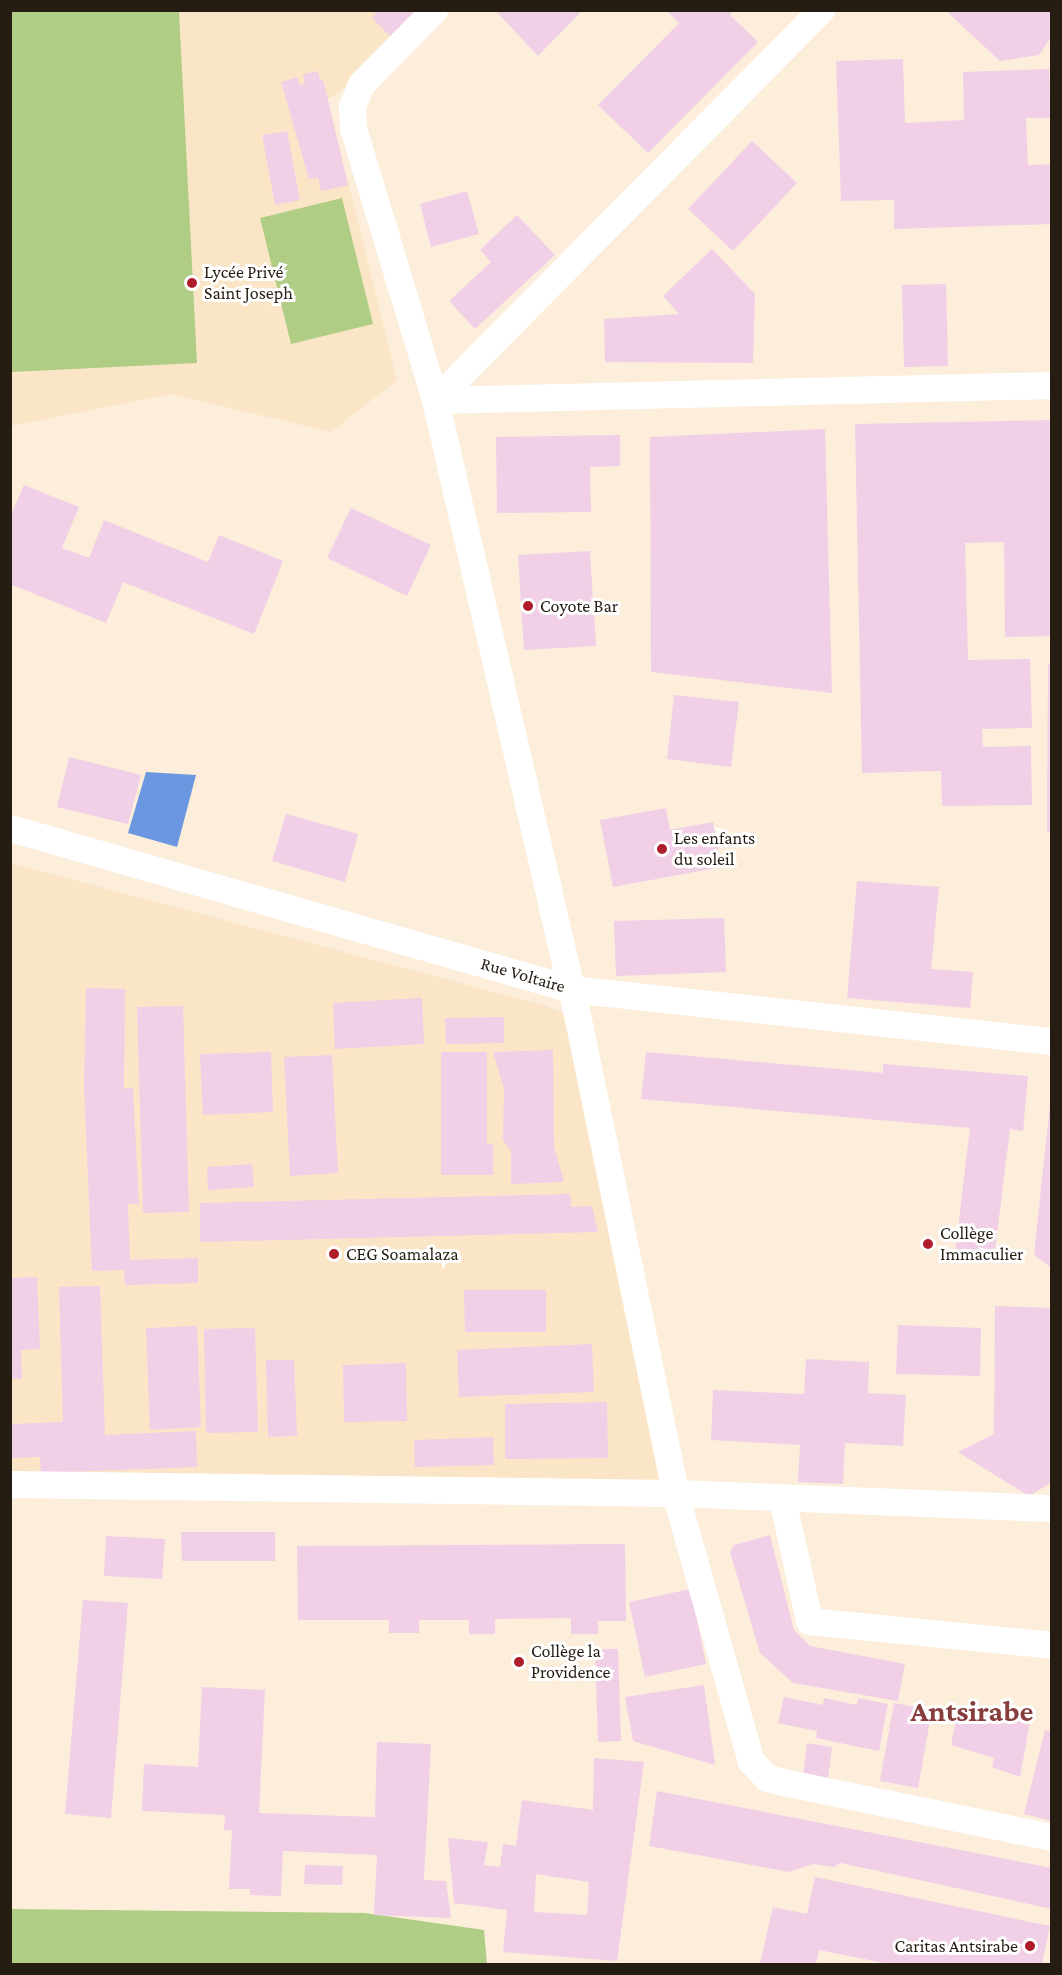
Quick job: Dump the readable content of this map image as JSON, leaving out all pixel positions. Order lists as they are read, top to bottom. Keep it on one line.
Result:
{"streets":{"street":["Rue Voltaire"]},"districts":["Antsirabe"],"places":["Lycée Privé Saint Joseph","Coyote Bar","Les enfants du soleil","Collège Immaculier","CEG Soamalaza","Collège la Providence","Caritas Antsirabe"]}
